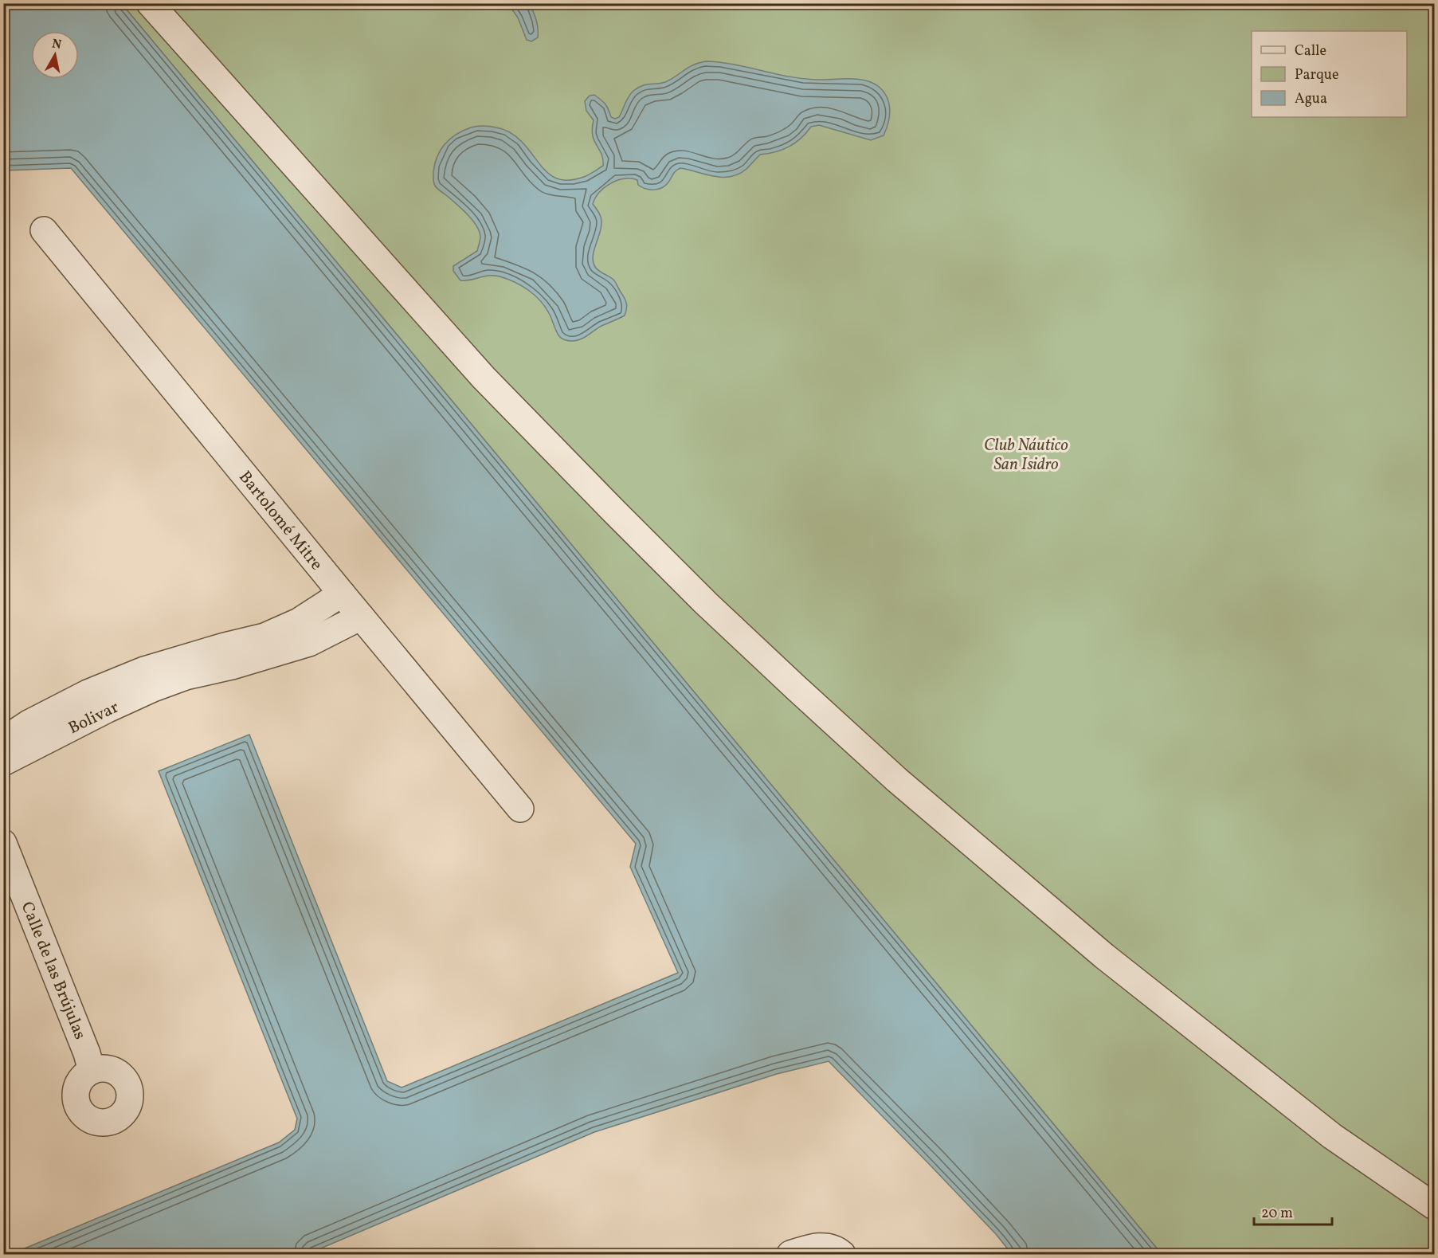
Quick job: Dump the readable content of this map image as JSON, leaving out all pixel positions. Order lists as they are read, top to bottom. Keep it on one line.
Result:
{"streets":{"street":["Bartolomé Mitre","Bolivar","Calle de las Brújulas"]},"crossings":[["Bartolomé Mitre","Bolivar"]],"parks":["Club Náutico San Isidro"],"legend":["Calle","Parque","Agua"],"scale_bar":"20 m","north":"top"}
